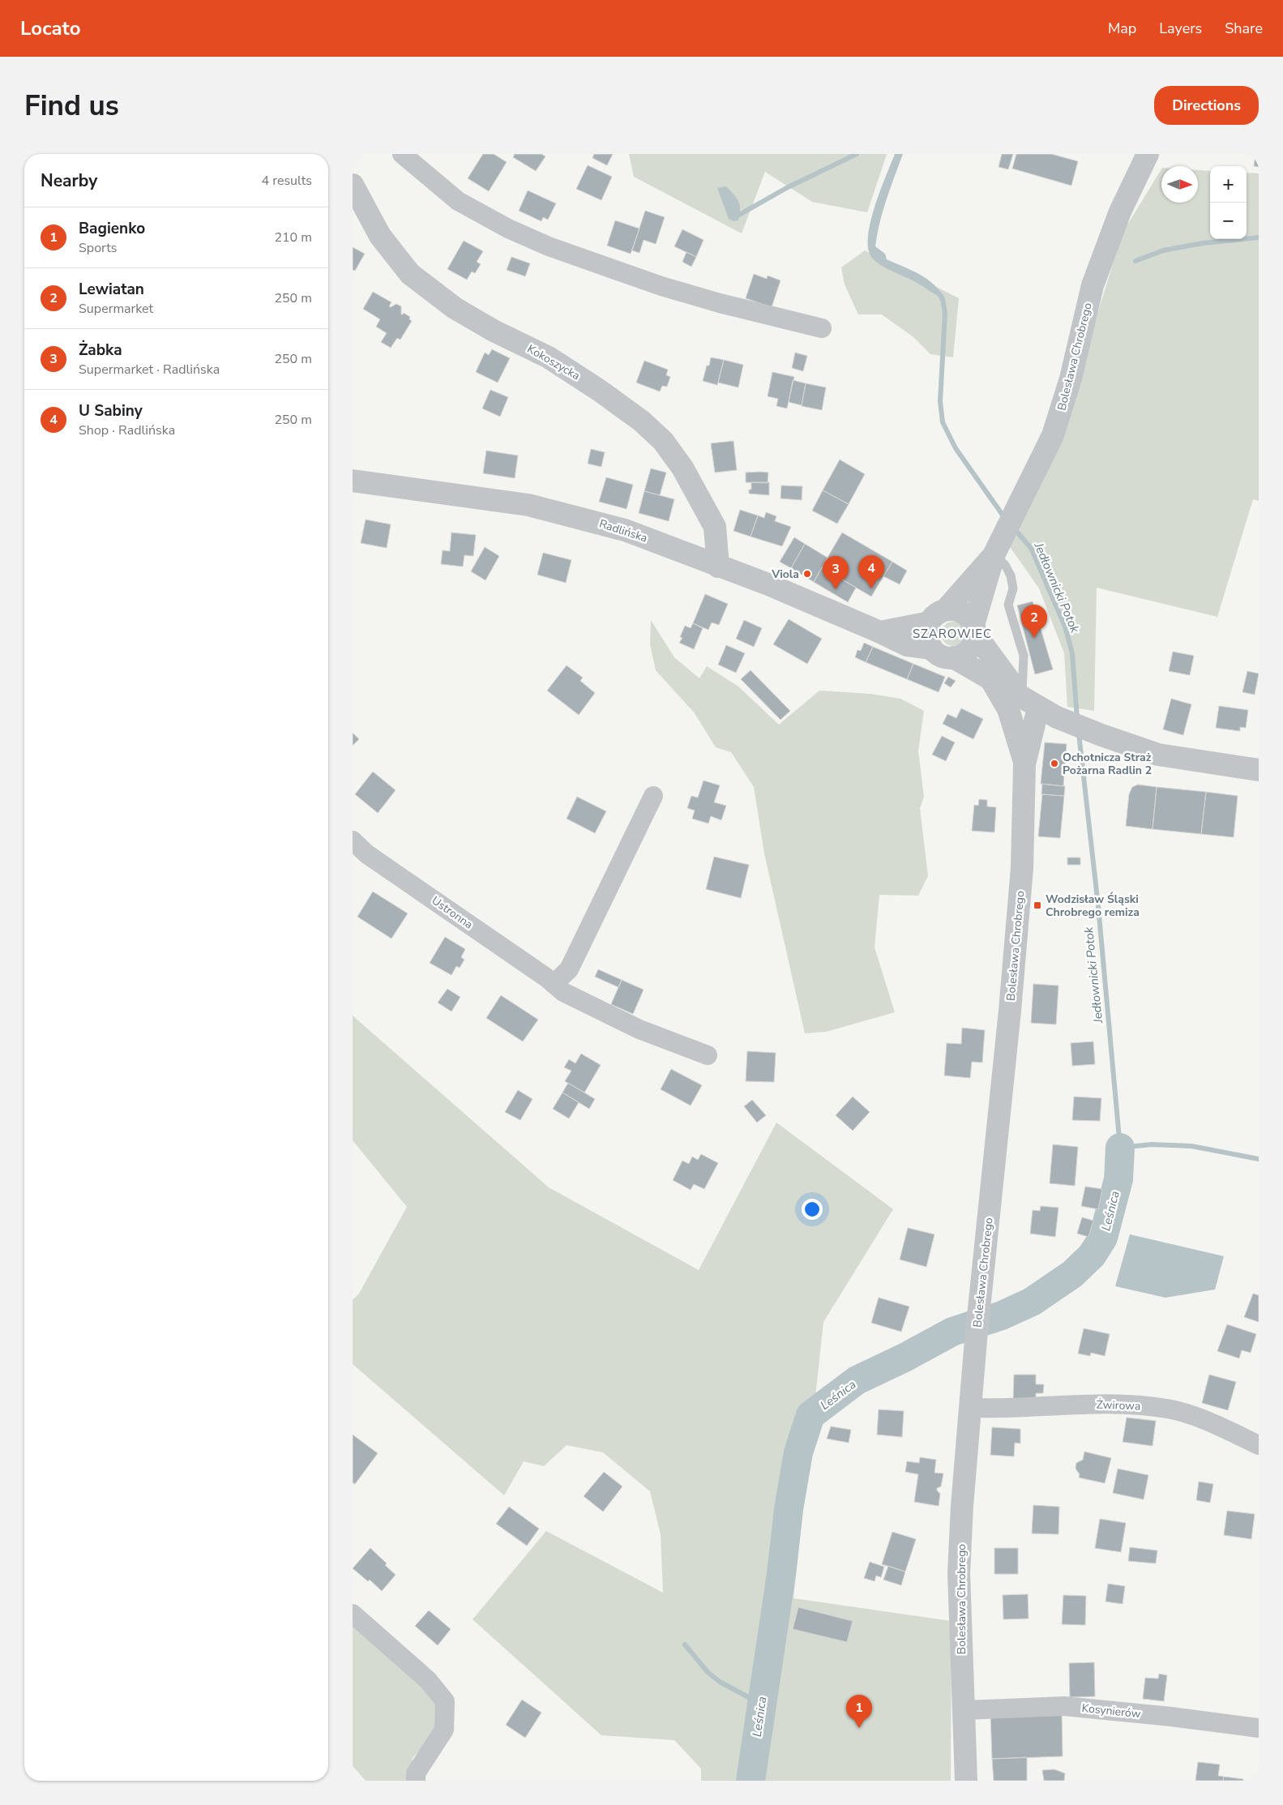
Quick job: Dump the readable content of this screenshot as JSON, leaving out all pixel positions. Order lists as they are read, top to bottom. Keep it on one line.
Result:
{"streets":{"street":["Bolesława Chrobrego","Kokoszycka","Radlińska","Ustronna","Żwirowa","Kosynierów"]},"crossings":[["Bolesława Chrobrego","Radlińska"],["Bolesława Chrobrego","Żwirowa"],["Bolesława Chrobrego","Kosynierów"],["Kokoszycka","Radlińska"]],"districts":["SZAROWIEC"],"water":["Jedłownicki Potok","Leśnica"],"places":{"other":["Viola","Ochotnicza Straż Pożarna Radlin 2"],"transit":["Wodzisław Śląski Chrobrego remiza"]},"north":"right","page":{"header":"Locato","nav":["Map","Layers","Share"],"buttons":"Directions","title":"Find us","heading":["Nearby","4 results"],"map_buttons":["+","−"],"list":[{"mark":"1","name":"Bagienko","note":"Sports","value":"210 m"},{"mark":"2","name":"Lewiatan","note":"Supermarket","value":"250 m"},{"mark":"3","name":"Żabka","note":"Supermarket · Radlińska","value":"250 m"},{"mark":"4","name":"U Sabiny","note":"Shop · Radlińska","value":"250 m"}],"pins":["4","3","2","1"]}}
